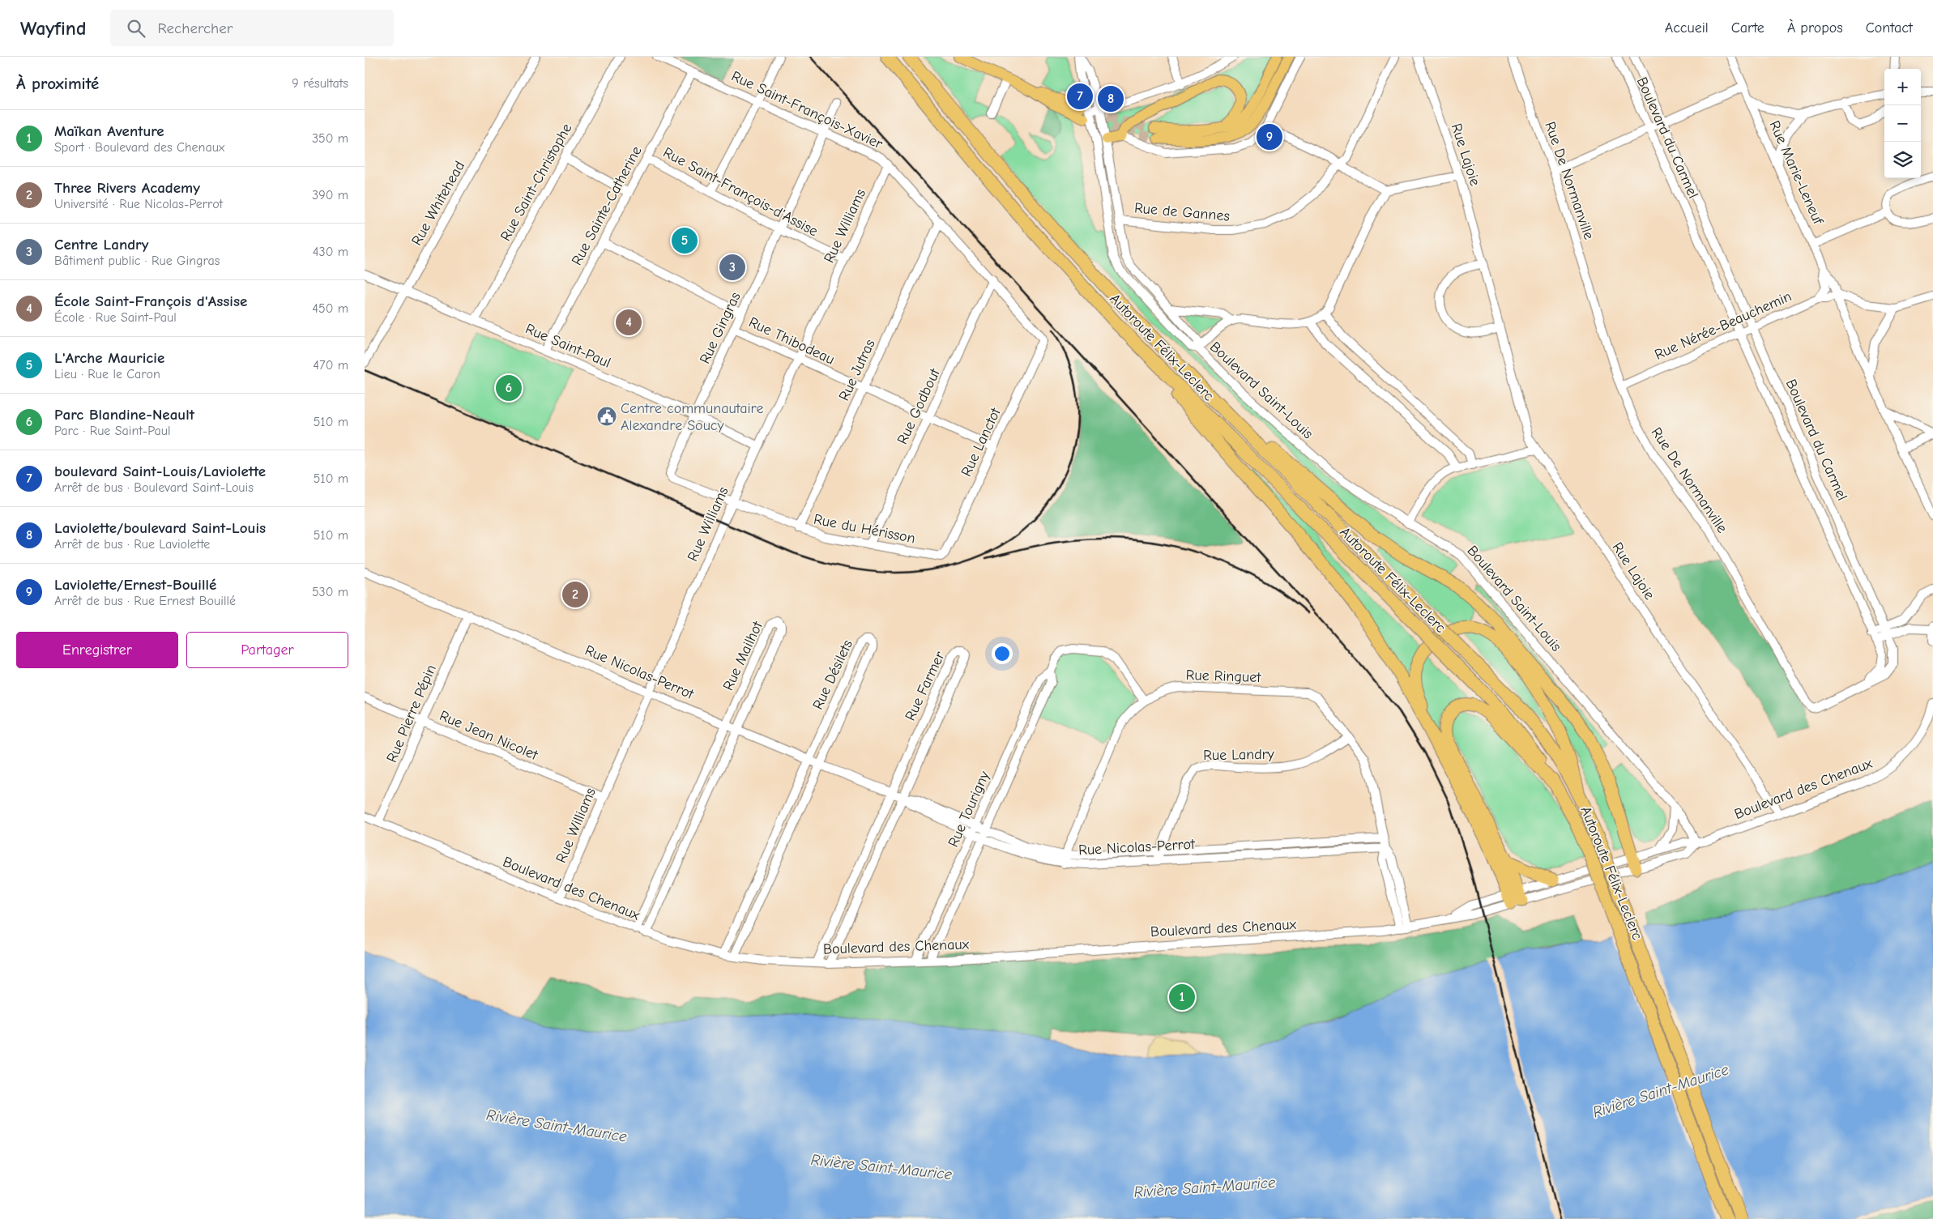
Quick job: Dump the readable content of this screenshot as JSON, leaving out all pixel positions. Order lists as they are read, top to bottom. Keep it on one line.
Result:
{"streets":{"highway":["Autoroute Félix-Leclerc"],"street":["Rue Saint-François-Xavier","Boulevard du Carmel","Rue Lajoie","Rue Marie-Leneuf","Rue De Normanville","Rue Saint-Christophe","Rue Saint-François-d'Assise","Rue Whitehead","Rue Sainte-Catherine","Rue de Gannes","Rue Williams","Rue Nérée-Beauchemin","Rue Gingras","Rue Thibodeau","Rue Saint-Paul","Rue Jutras","Boulevard Saint-Louis","Rue Godbout","Rue Lanctot","Rue du Hérisson","Rue Mailhot","Rue Nicolas-Perrot","Rue Désilets","Rue Ringuet","Rue Farmer","Rue Pierre Pépin","Rue Jean Nicolet","Rue Landry","Boulevard des Chenaux","Rue Tourigny"]},"crossings":[["Rue Saint-François-Xavier","Rue Sainte-Catherine"],["Rue Saint-François-Xavier","Rue Williams"],["Rue Saint-François-Xavier","Rue Gingras"],["Rue Saint-François-Xavier","Rue Jutras"],["Rue Saint-François-Xavier","Rue Godbout"],["Rue Saint-François-Xavier","Rue Lanctot"],["Boulevard du Carmel","Rue De Normanville"],["Boulevard du Carmel","Rue Nérée-Beauchemin"],["Rue Lajoie","Boulevard des Chenaux"],["Rue Marie-Leneuf","Rue Nérée-Beauchemin"],["Rue De Normanville","Rue Nérée-Beauchemin"],["Rue Saint-Christophe","Rue Saint-Paul"],["Rue Saint-François-d'Assise","Rue Sainte-Catherine"],["Rue Saint-François-d'Assise","Rue Williams"],["Rue Saint-François-d'Assise","Rue Gingras"],["Rue Whitehead","Rue Saint-Paul"],["Rue Sainte-Catherine","Rue Saint-Paul"],["Rue de Gannes","Boulevard Saint-Louis"],["Rue Williams","Rue Thibodeau"],["Rue Williams","Rue Saint-Paul"],["Rue Williams","Rue du Hérisson"],["Rue Williams","Rue Nicolas-Perrot"],["Rue Williams","Rue Jean Nicolet"],["Rue Williams","Boulevard des Chenaux"],["Rue Gingras","Rue Thibodeau"],["Rue Gingras","Rue Saint-Paul"],["Rue Gingras","Rue du Hérisson"],["Rue Thibodeau","Rue Jutras"],["Rue Thibodeau","Rue Godbout"],["Rue Thibodeau","Rue Lanctot"],["Rue Jutras","Rue du Hérisson"],["Boulevard Saint-Louis","Boulevard des Chenaux"],["Rue Godbout","Rue du Hérisson"],["Rue Lanctot","Rue du Hérisson"],["Rue Mailhot","Rue Nicolas-Perrot"],["Rue Mailhot","Boulevard des Chenaux"],["Rue Nicolas-Perrot","Rue Désilets"],["Rue Nicolas-Perrot","Rue Ringuet"],["Rue Nicolas-Perrot","Rue Farmer"],["Rue Nicolas-Perrot","Rue Pierre Pépin"],["Rue Nicolas-Perrot","Rue Landry"],["Rue Nicolas-Perrot","Rue Tourigny"],["Rue Désilets","Boulevard des Chenaux"],["Rue Ringuet","Rue Landry"],["Rue Ringuet","Boulevard des Chenaux"],["Rue Ringuet","Rue Tourigny"],["Rue Farmer","Boulevard des Chenaux"],["Rue Pierre Pépin","Rue Jean Nicolet"],["Rue Pierre Pépin","Boulevard des Chenaux"],["Boulevard des Chenaux","Rue Tourigny"]],"water":["Rivière Saint-Maurice"],"places":{"public building":["Centre communautaire Alexandre Soucy"]},"page":{"header":"Wayfind","search":"Rechercher","nav":["Accueil","Carte","À propos","Contact"],"heading":["À proximité","9 résultats"],"map_buttons":["+","−"],"pins":["7","8","9","5","3","4","6","2","1"],"list":[{"mark":"1","name":"Maïkan Aventure","note":"Sport · Boulevard des Chenaux","value":"350 m"},{"mark":"2","name":"Three Rivers Academy","note":"Université · Rue Nicolas-Perrot","value":"390 m"},{"mark":"3","name":"Centre Landry","note":"Bâtiment public · Rue Gingras","value":"430 m"},{"mark":"4","name":"École Saint-François d'Assise","note":"École · Rue Saint-Paul","value":"450 m"},{"mark":"5","name":"L'Arche Mauricie","note":"Lieu · Rue le Caron","value":"470 m"},{"mark":"6","name":"Parc Blandine-Neault","note":"Parc · Rue Saint-Paul","value":"510 m"},{"mark":"7","name":"boulevard Saint-Louis/Laviolette","note":"Arrêt de bus · Boulevard Saint-Louis","value":"510 m"},{"mark":"8","name":"Laviolette/boulevard Saint-Louis","note":"Arrêt de bus · Rue Laviolette","value":"510 m"},{"mark":"9","name":"Laviolette/Ernest-Bouillé","note":"Arrêt de bus · Rue Ernest Bouillé","value":"530 m"}],"buttons":["Enregistrer","Partager"]}}
